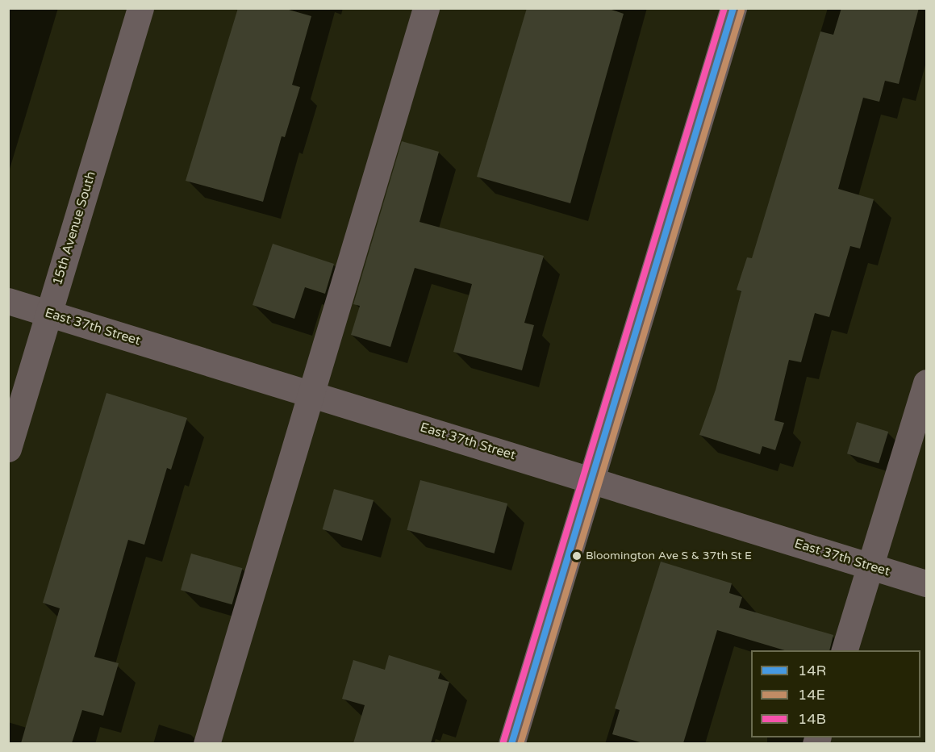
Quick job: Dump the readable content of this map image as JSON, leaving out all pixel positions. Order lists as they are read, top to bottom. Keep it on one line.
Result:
{"streets":{"street":["15th Avenue South","East 37th Street"]},"crossings":[["15th Avenue South","East 37th Street"]],"places":["Bloomington Ave S & 37th St E"],"lines":["transit line 14R","transit line 14B","transit line 14E"],"legend":["14R","14E","14B"]}
